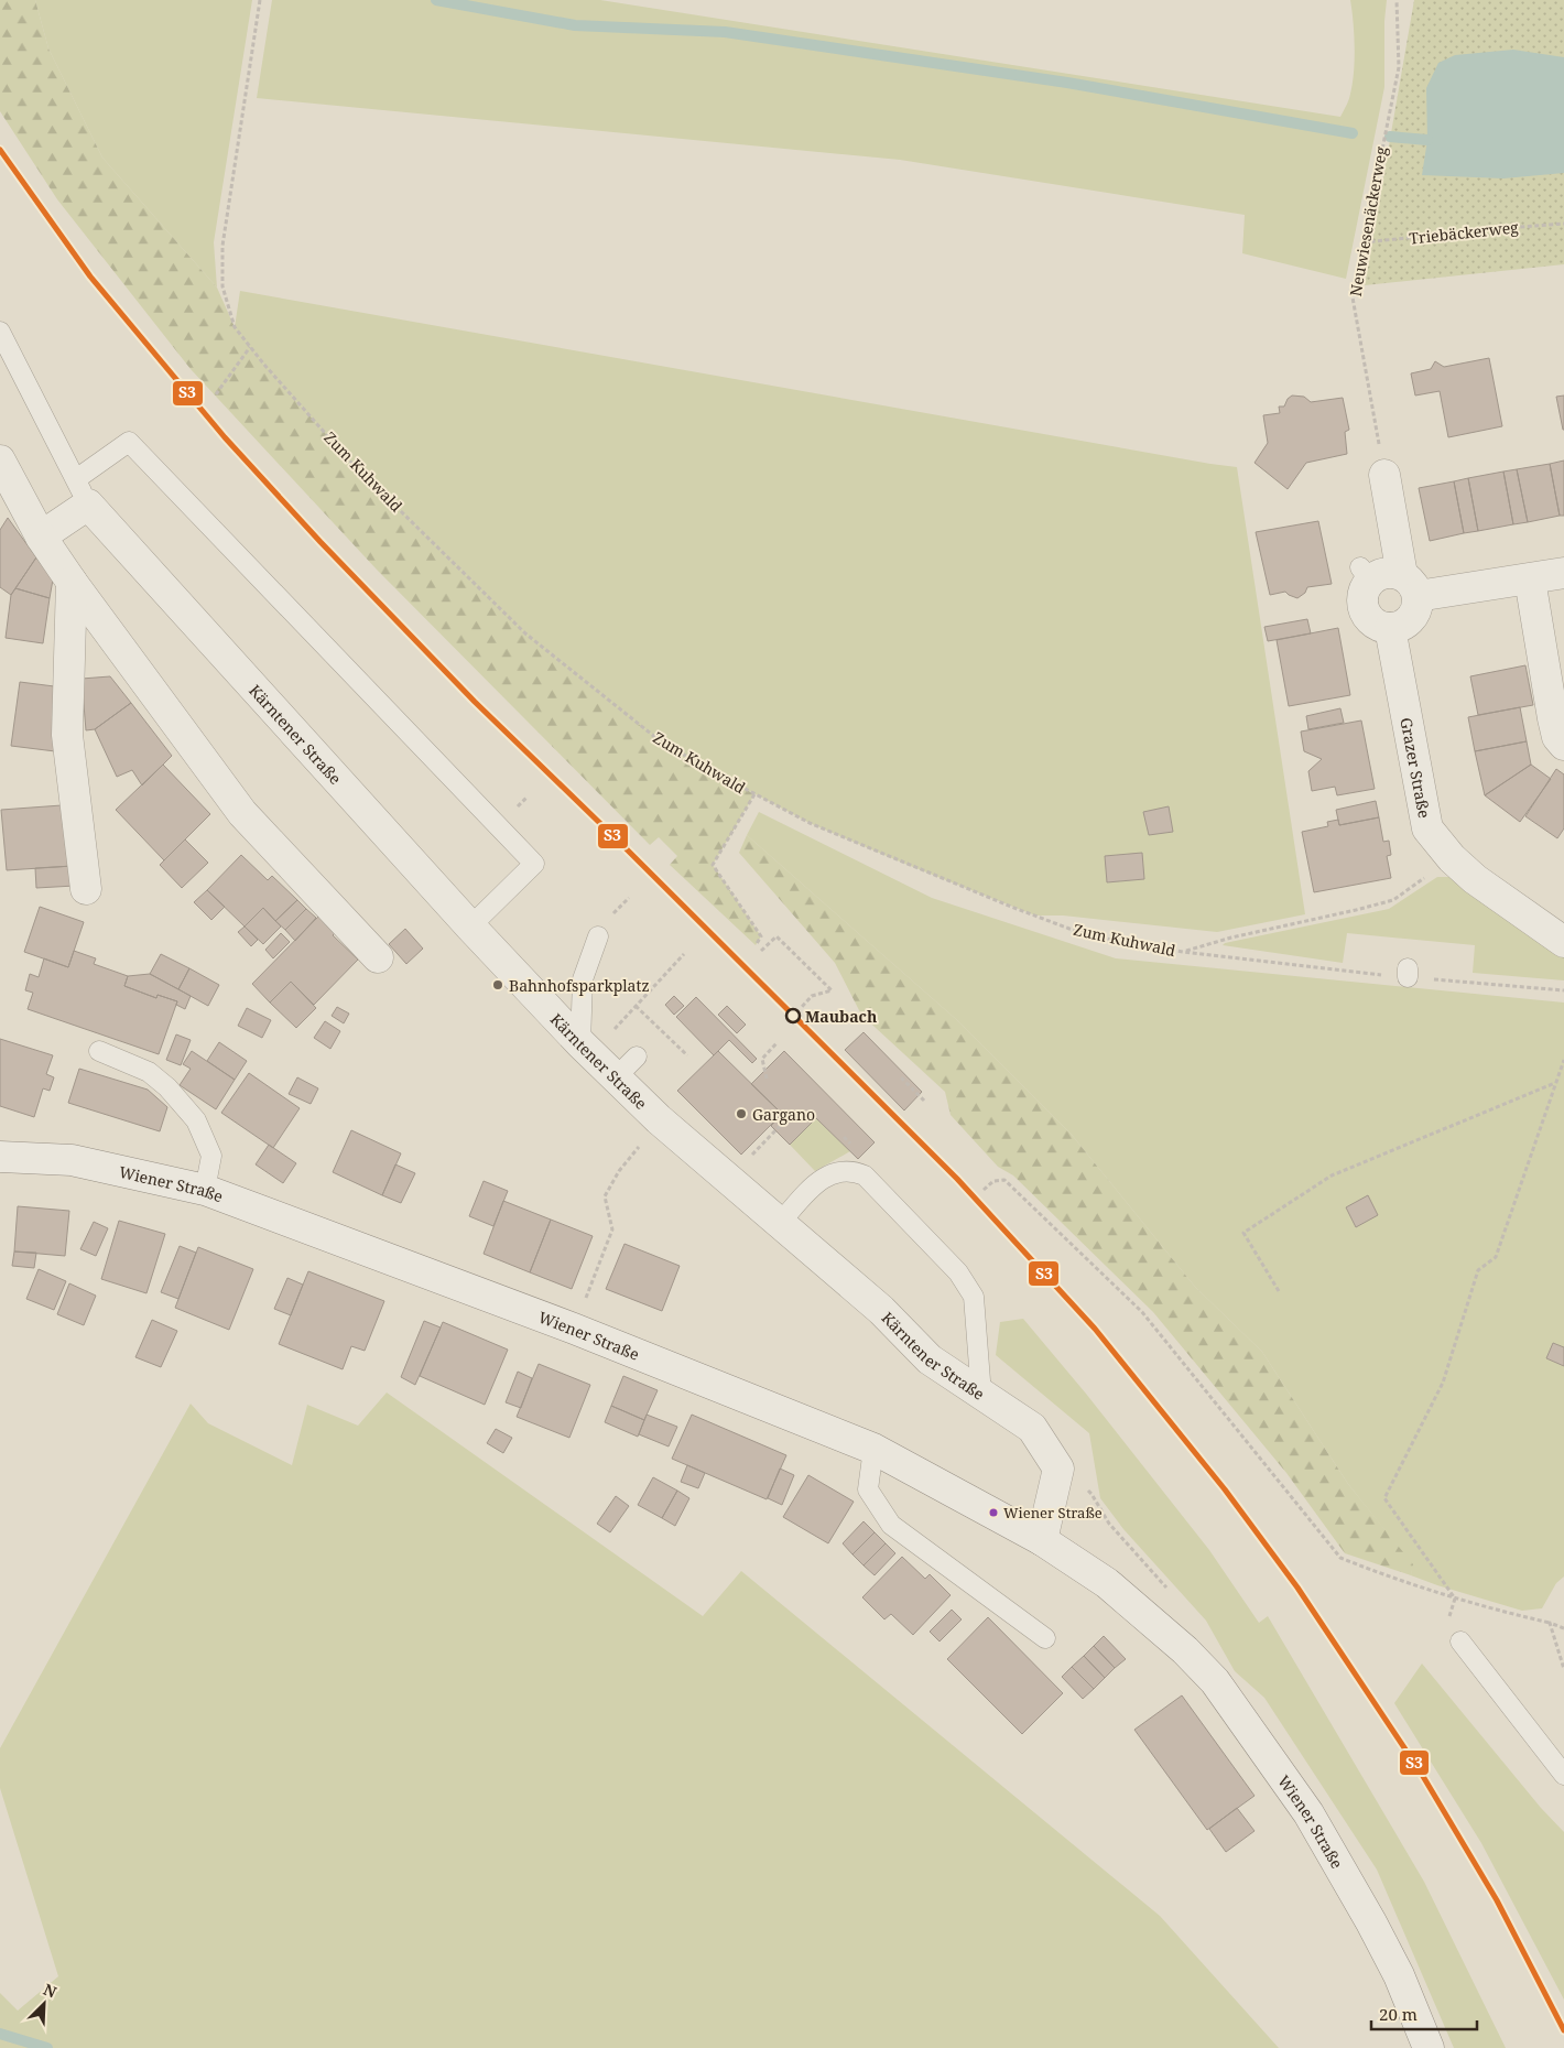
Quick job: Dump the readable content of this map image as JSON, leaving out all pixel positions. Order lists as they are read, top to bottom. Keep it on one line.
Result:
{"streets":{"street":["Kärntener Straße","Grazer Straße","Wiener Straße"],"path":["Neuwiesenäckerweg","Triebäckerweg","Zum Kuhwald"]},"crossings":[["Neuwiesenäckerweg","Triebäckerweg"]],"places":["Bahnhofsparkplatz","Maubach","Gargano","Wiener Straße"],"lines":["transit line S3"],"scale_bar":"20 m","north":"top right"}
